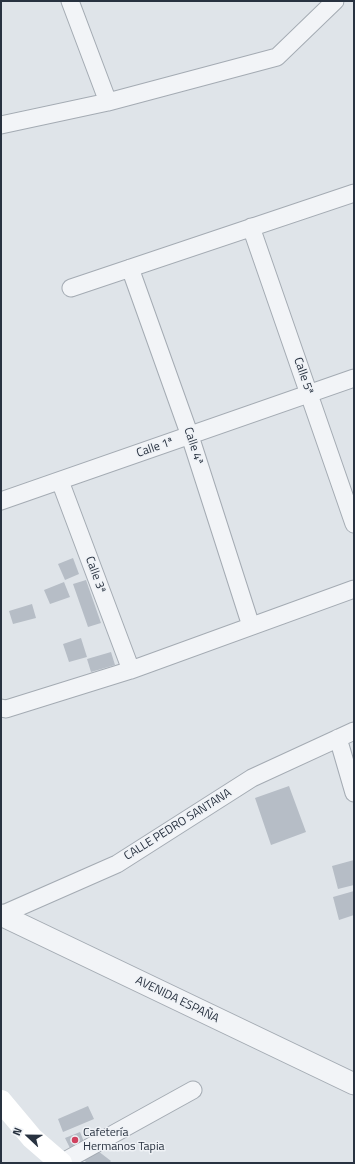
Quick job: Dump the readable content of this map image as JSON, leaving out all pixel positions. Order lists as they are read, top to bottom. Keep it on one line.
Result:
{"streets":{"street":["Calle 5ª","Calle 4ª","Calle 1ª","Calle 3ª","CALLE PEDRO SANTANA","AVENIDA ESPAÑA"]},"crossings":[["Calle 5ª","Calle 1ª"],["Calle 4ª","Calle 1ª"],["Calle 1ª","Calle 3ª"],["CALLE PEDRO SANTANA","AVENIDA ESPAÑA"]],"places":["Cafetería Hermanos Tapia"],"north":"left"}
